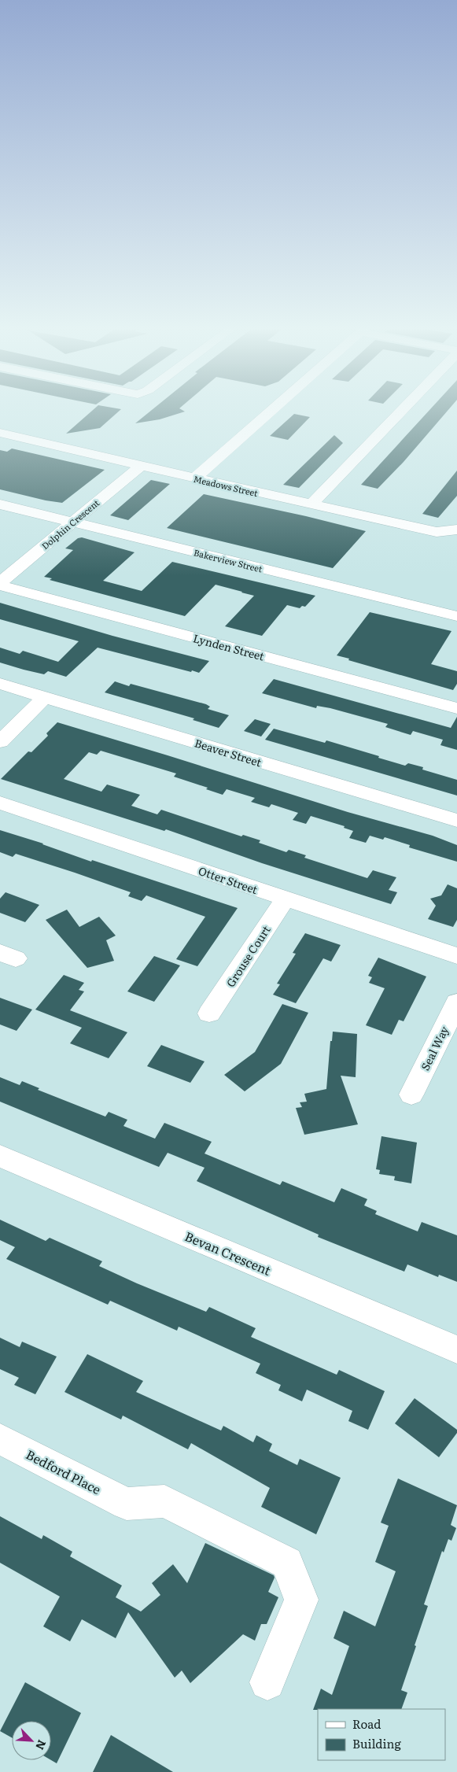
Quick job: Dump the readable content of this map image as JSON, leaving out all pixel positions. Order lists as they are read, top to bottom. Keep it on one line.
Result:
{"streets":{"street":["Meadows Street","Dolphin Crescent","Bakerview Street","Lynden Street","Beaver Street","Otter Street","Grouse Court","Seal Way","Bevan Crescent","Bedford Place"]},"crossings":[["Meadows Street","Dolphin Crescent"],["Dolphin Crescent","Bakerview Street"],["Otter Street","Grouse Court"]],"legend":["Road","Building"],"north":"bottom right"}
